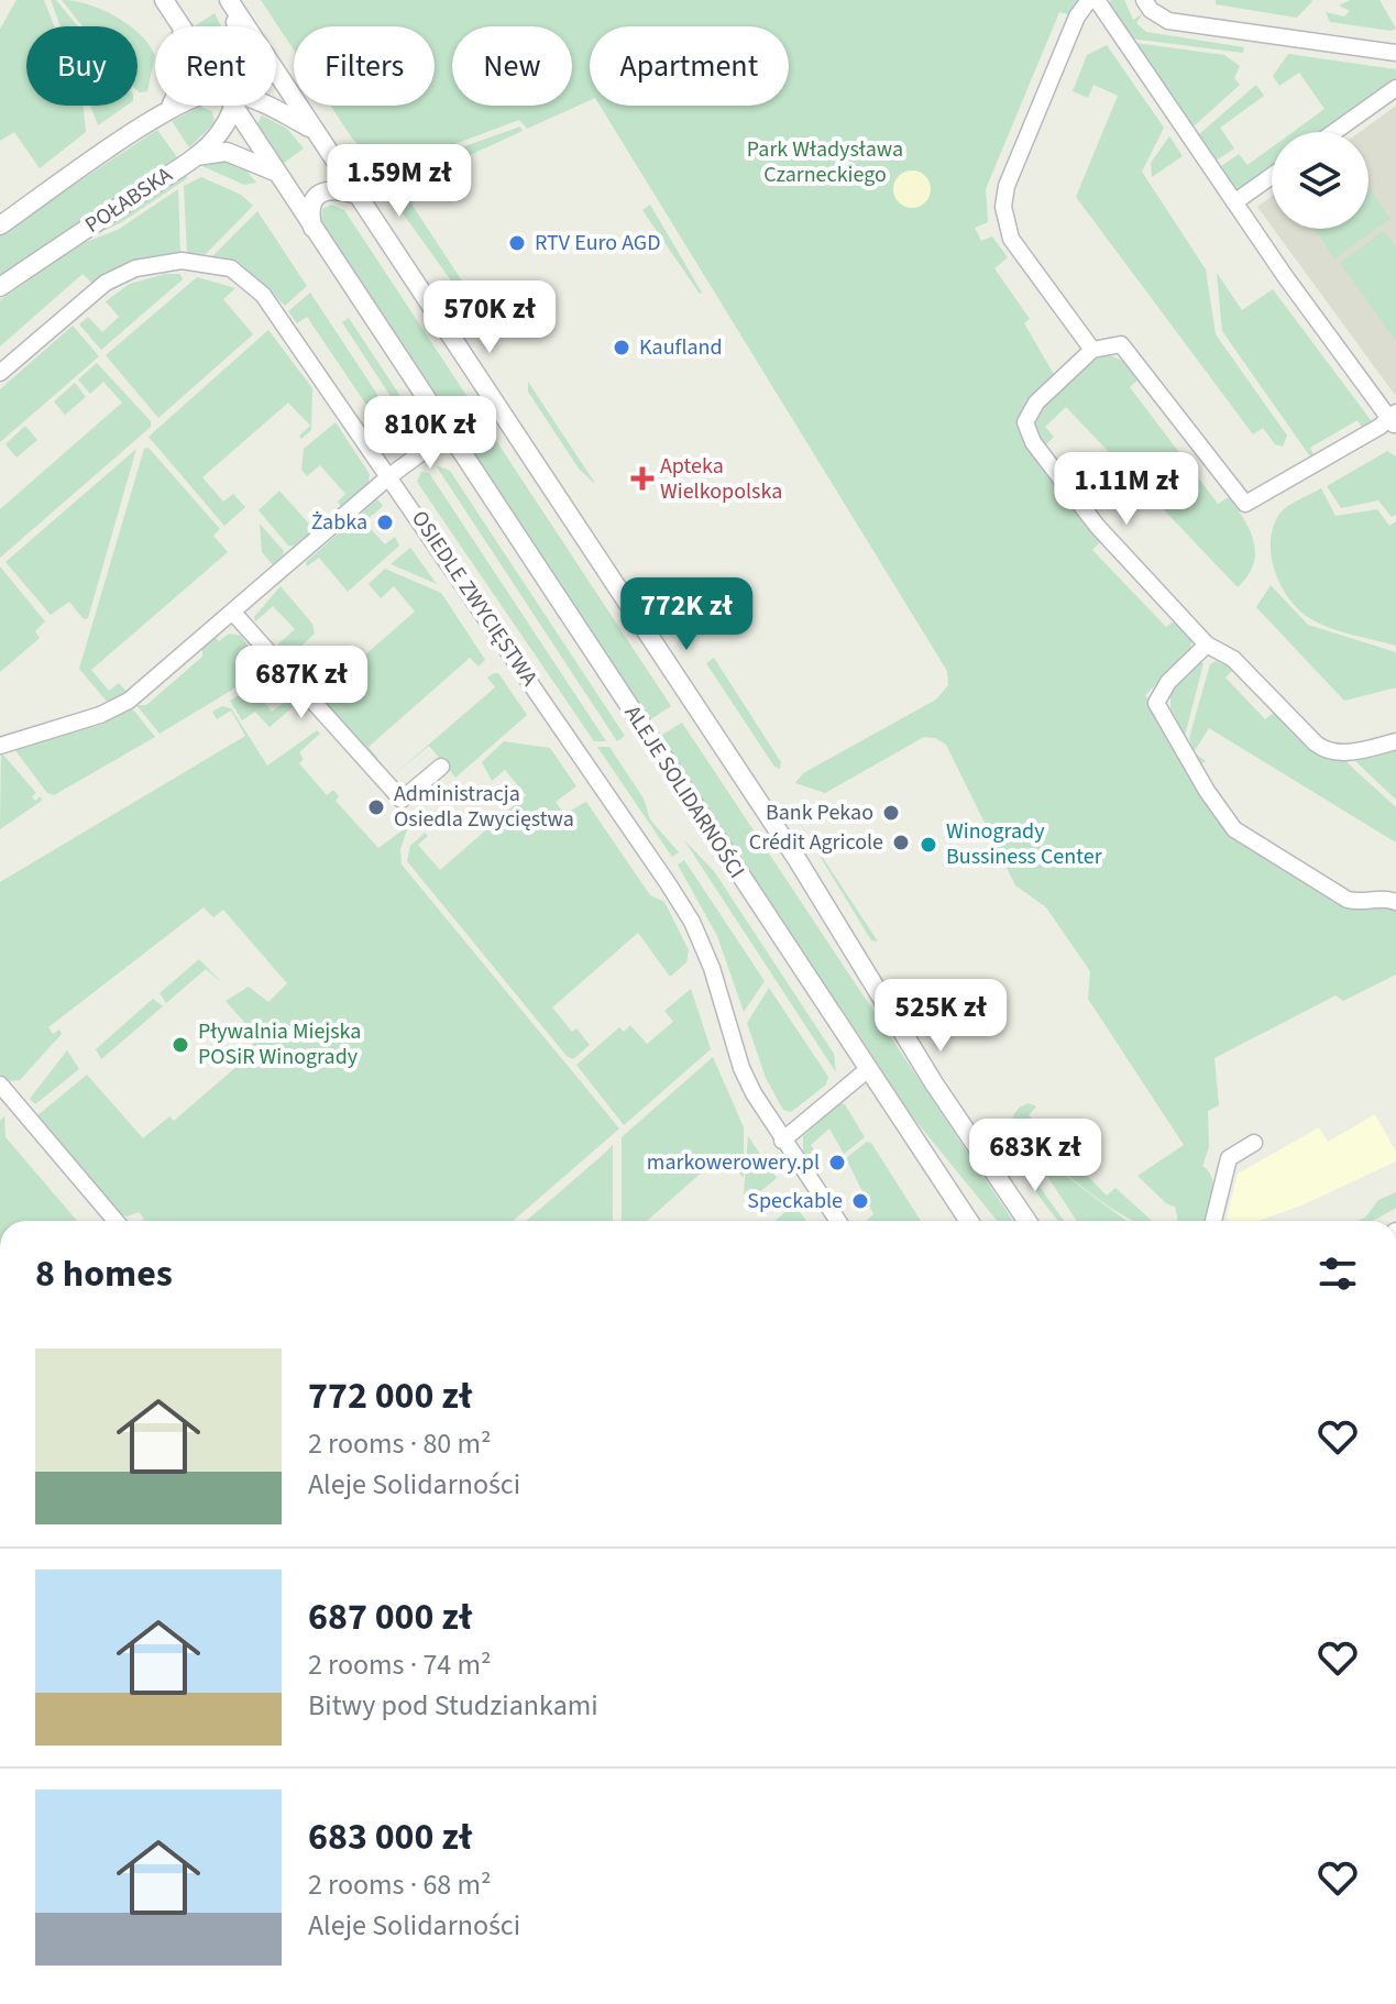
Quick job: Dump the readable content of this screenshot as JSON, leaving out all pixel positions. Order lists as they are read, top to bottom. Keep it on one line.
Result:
{"streets":{"street":["POŁABSKA","OSIEDLE ZWYCIĘSTWA","ALEJE SOLIDARNOŚCI"]},"parks":["Park Władysława Czarneckiego"],"places":{"other":["RTV Euro AGD","Kaufland","Żabka","Administracja Osiedla Zwycięstwa","Bank Pekao","Crédit Agricole","Winogrady Bussiness Center","Pływalnia Miejska POSiR Winogrady","markowerowery.pl","Speckable"],"health":["Apteka Wielkopolska"]},"page":{"chip":["Buy","Rent","Filters","New","Apartment"],"price":["1.59M zł","570K zł","810K zł","1.11M zł","772K zł","687K zł","525K zł","683K zł"],"heading":"8 homes","list":[{"name":"772 000 zł","note":"2 rooms · 80 m² · Aleje Solidarności"},{"name":"687 000 zł","note":"2 rooms · 74 m² · Bitwy pod Studziankami"},{"name":"683 000 zł","note":"2 rooms · 68 m² · Aleje Solidarności"}]}}
